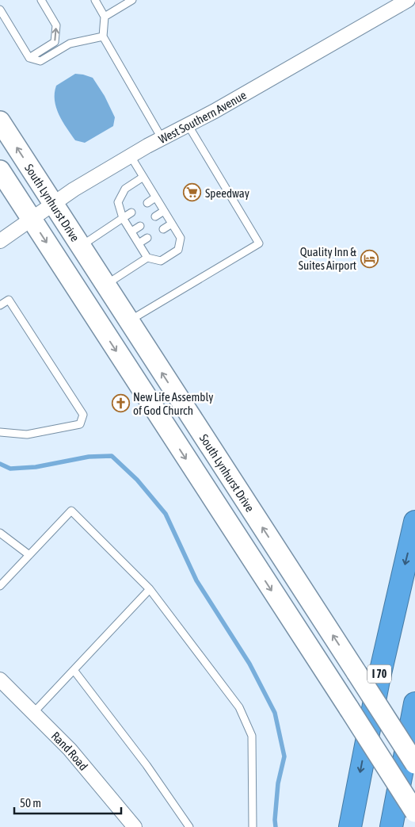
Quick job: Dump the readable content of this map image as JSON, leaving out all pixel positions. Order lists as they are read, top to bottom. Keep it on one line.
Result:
{"streets":{"highway":["I 70"],"main road":["South Lynhurst Drive"],"street":["West Southern Avenue","Rand Road"]},"crossings":[["West Southern Avenue","South Lynhurst Drive"]],"places":{"supermarket":["Speedway"],"hotel":["Quality Inn & Suites Airport"],"church":["New Life Assembly of God Church"]},"scale_bar":"50 m"}
